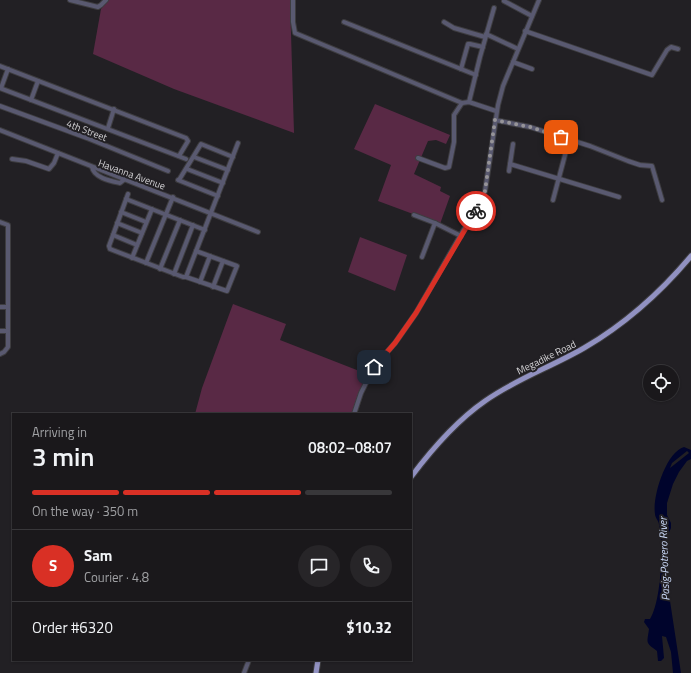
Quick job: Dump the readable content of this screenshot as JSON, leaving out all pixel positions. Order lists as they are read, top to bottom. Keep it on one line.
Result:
{"streets":{"main road":["Megadike Road"],"street":["4th Street","Havanna Avenue"]},"water":["Pasig-Potrero River"],"page":{"heading":["3 min","Arriving in","08:02–08:07"],"panel":["Sam","Courier · 4.8","Order #6320","$10.32"],"bar":"On the way · 350 m","round":"S"}}
